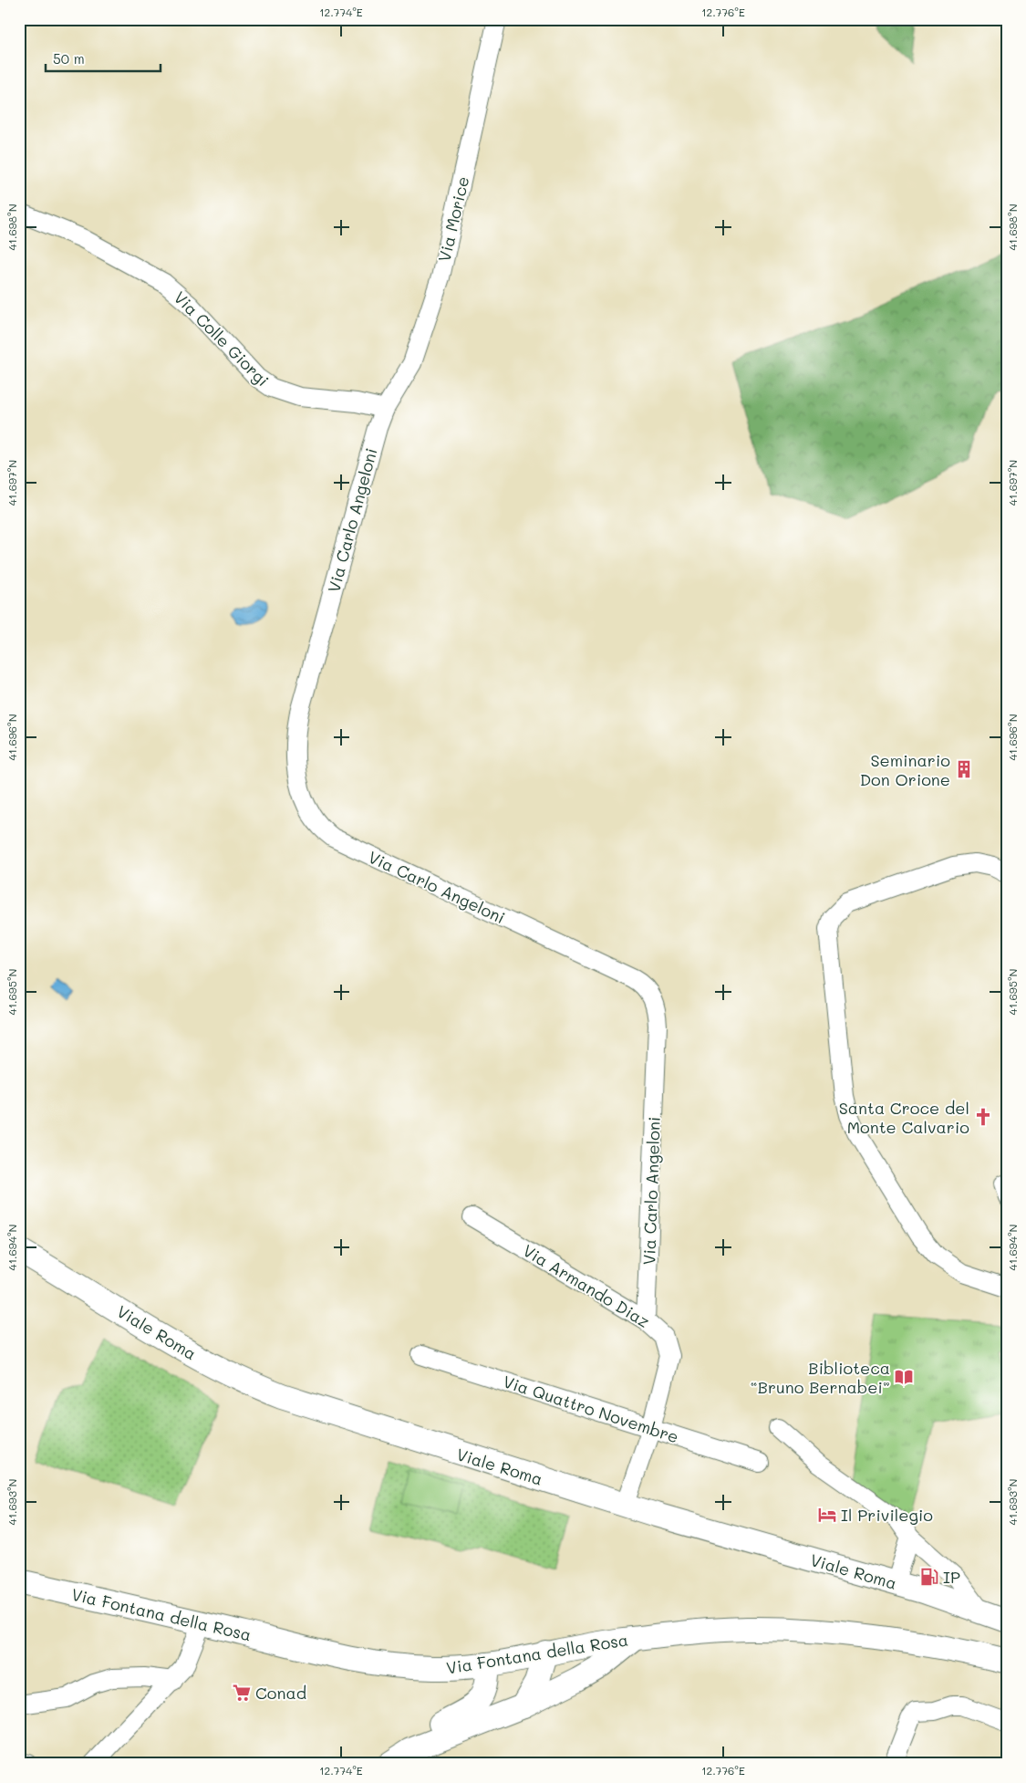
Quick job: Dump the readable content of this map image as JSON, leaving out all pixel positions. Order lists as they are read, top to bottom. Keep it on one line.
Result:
{"streets":{"main road":["Viale Roma","Via Fontana della Rosa"],"street":["Via Morice","Via Colle Giorgi","Via Carlo Angeloni","Via Armando Diaz","Via Quattro Novembre"]},"crossings":[["Via Morice","Via Colle Giorgi"],["Via Morice","Via Carlo Angeloni"],["Via Colle Giorgi","Via Carlo Angeloni"],["Via Carlo Angeloni","Via Armando Diaz"],["Via Armando Diaz","Viale Roma"],["Via Armando Diaz","Via Quattro Novembre"]],"places":{"building":["Seminario Don Orione"],"church":["Santa Croce del Monte Calvario"],"library":["Biblioteca “Bruno Bernabei”"],"hotel":["Il Privilegio"],"fuel station":["IP"],"supermarket":["Conad"]},"scale_bar":"50 m","coordinates":["12.774°E","12.776°E","41.698°N","41.697°N","41.696°N","41.695°N","41.694°N","41.693°N"]}
